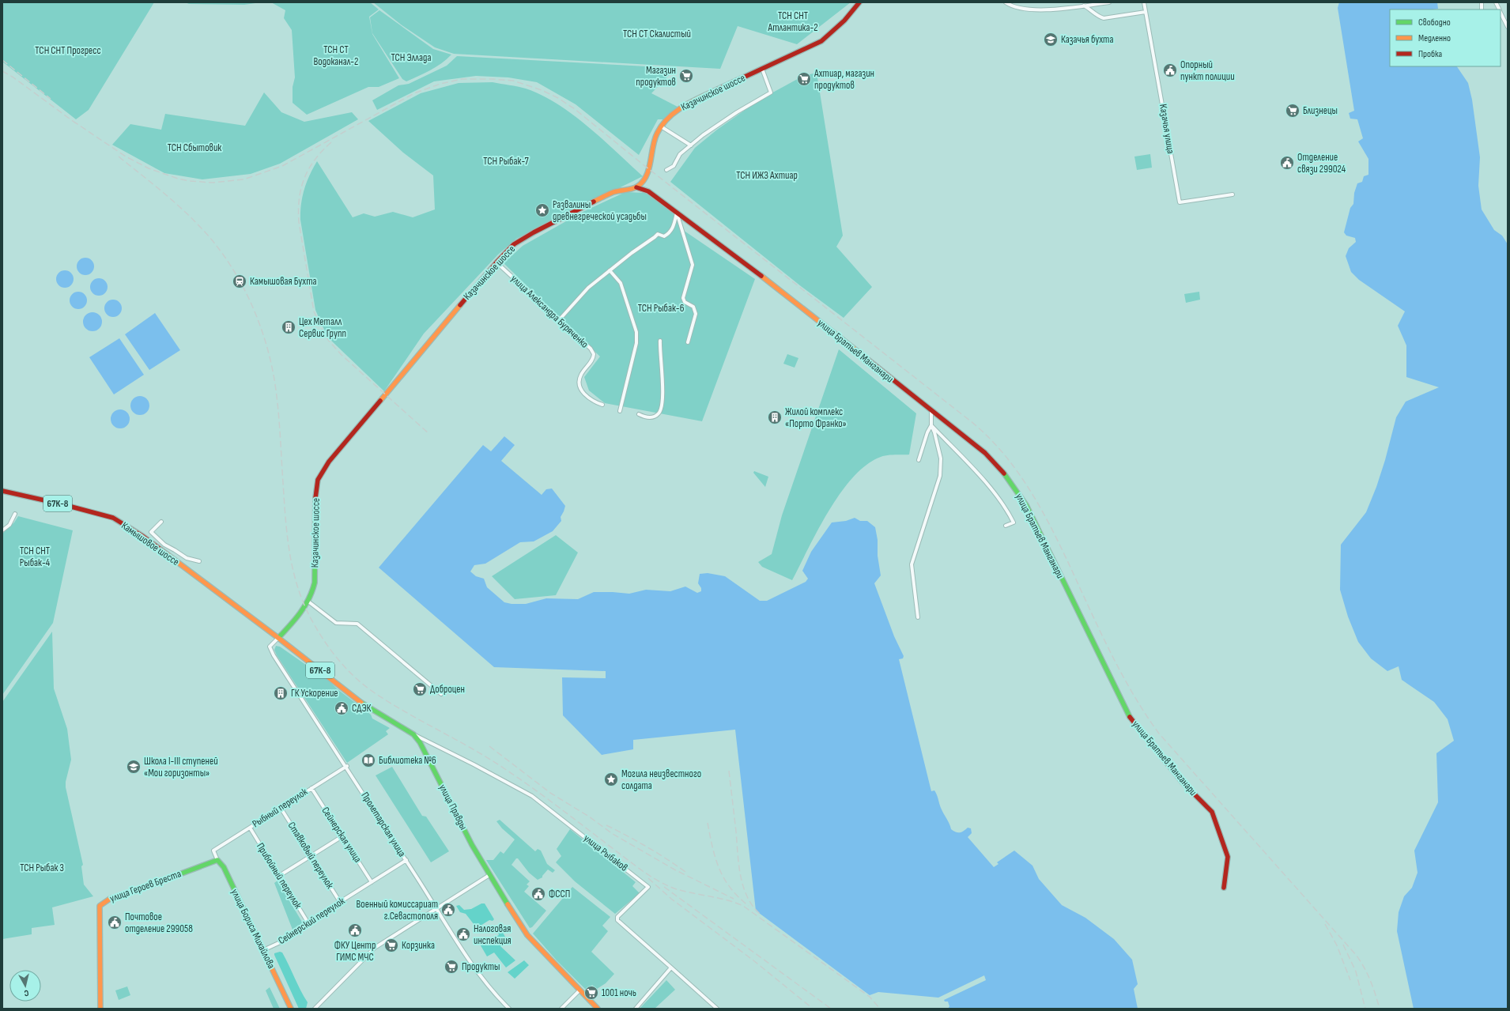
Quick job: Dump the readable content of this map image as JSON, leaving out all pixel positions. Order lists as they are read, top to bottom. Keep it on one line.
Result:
{"streets":{"main road":["Казачинское шоссе","улица Братьев Манганари","67К-8","Камышовое шоссе","улица Правды","улица Героев Бреста","улица Бориса Михайлова"],"street":["Казачья улица","улица Александра Буряченко","Рыбный переулок","Пролетарская улица","Сейнерская улица","улица Рыбаков","Ставковый переулок","Прибойный переулок","Сейнерский переулок"]},"crossings":[["Казачинское шоссе","улица Александра Буряченко"],["Казачинское шоссе","улица Братьев Манганари"],["Казачинское шоссе","Камышовое шоссе"],["Казачинское шоссе","улица Правды"],["Казачинское шоссе","Пролетарская улица"],["Камышовое шоссе","улица Правды"],["Камышовое шоссе","Пролетарская улица"],["улица Правды","Пролетарская улица"],["улица Правды","улица Рыбаков"],["Рыбный переулок","Пролетарская улица"],["Рыбный переулок","Сейнерская улица"],["Рыбный переулок","Ставковый переулок"],["Рыбный переулок","Прибойный переулок"],["Рыбный переулок","улица Бориса Михайлова"],["Пролетарская улица","Сейнерский переулок"],["Сейнерская улица","Сейнерский переулок"],["Ставковый переулок","Сейнерский переулок"],["Прибойный переулок","Сейнерский переулок"],["улица Героев Бреста","улица Бориса Михайлова"],["Сейнерский переулок","улица Бориса Михайлова"]],"parks":["ТСН СНТ Атлантика-2","ТСН СТ Скалистый","ТСН СТ Водоканал-2","ТСН СНТ Прогресс","ТСН Эллада","ТСН Сбытовик","ТСН Рыбак-7","ТСН ИЖЗ Ахтиар","ТСН Рыбак-6","ТСН СНТ Рыбак-4","ТСН Рыбак 3"],"places":{"school or university":["Казачья бухта","Школа I-III ступеней «Мои горизонты»"],"public building":["Опорный пункт полиции","Отделение связи 299024","СДЭК","ФССП","Военный комиссариат г.Севастополя","Почтовое отделение 299058","ФКУ Центр ГИМС МЧС","Налоговая инспекция"],"supermarket":["Магазин продуктов","Ахтиар, магазин продуктов","Близнецы","Доброцен","Корзинка","Продукты","1001 ночь"],"place":["Развалины древнегреческой усадьбы","Могила неизвестного солдата"],"station":["Камышовая Бухта"],"building":["Цех Металл Сервис Групп","Жилой комплекс «Порто Франко»","ГК Ускорение"],"library":["Библиотека №6"]},"legend":["Свободно","Медленно","Пробка"],"north":"bottom"}
